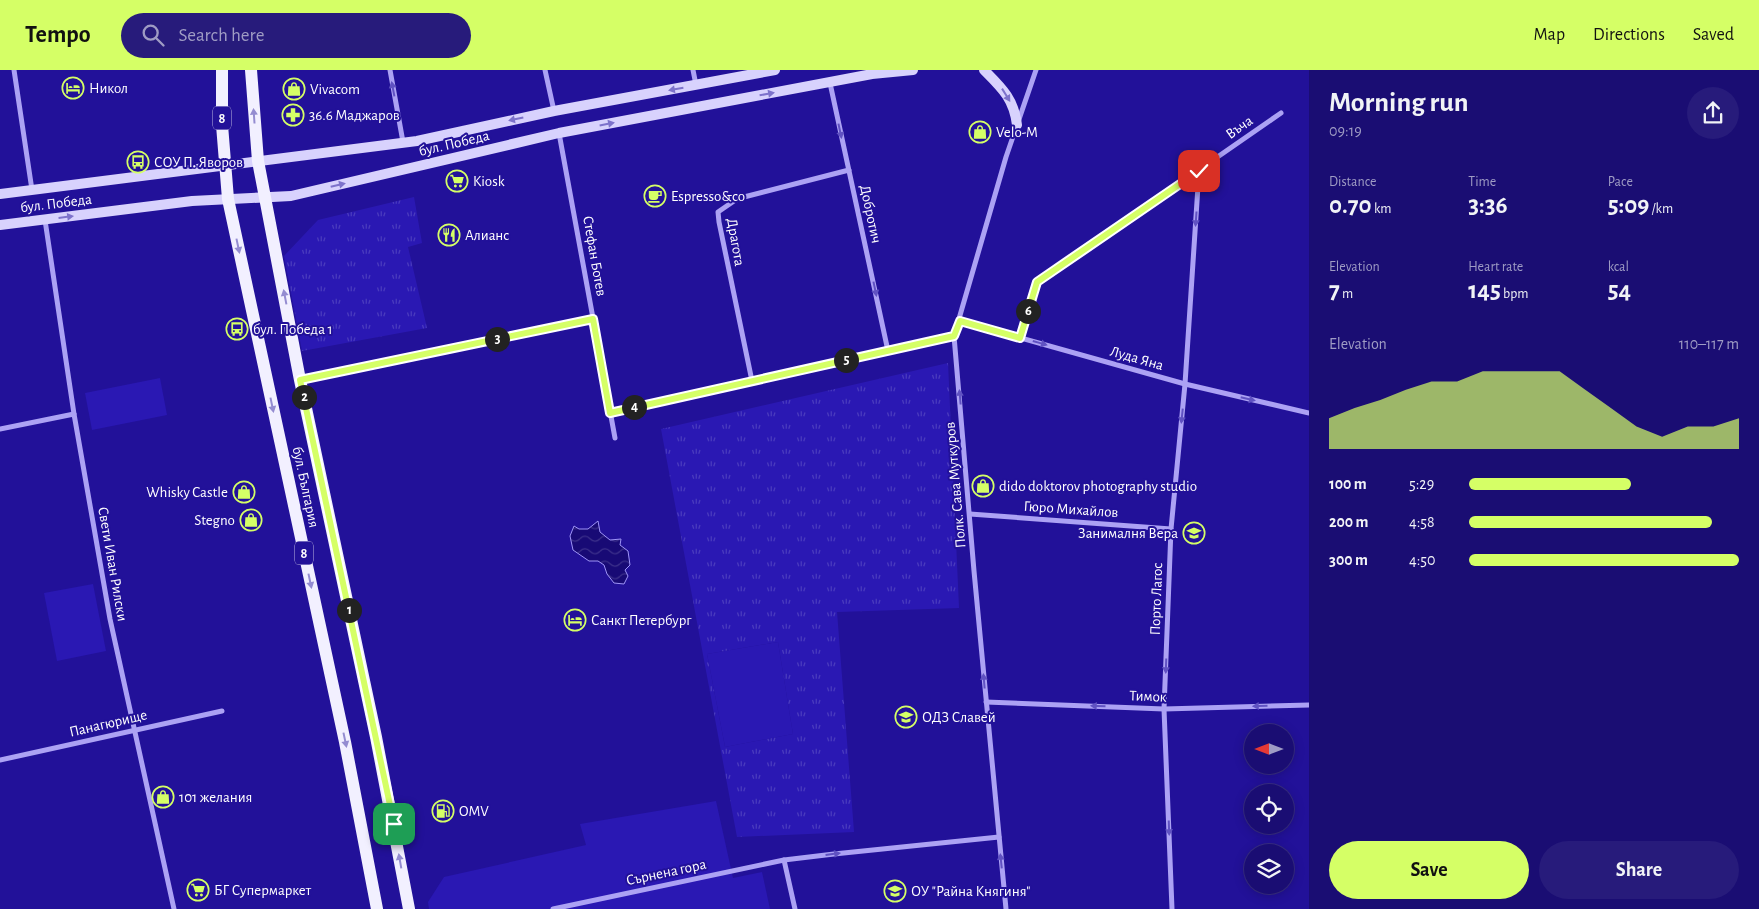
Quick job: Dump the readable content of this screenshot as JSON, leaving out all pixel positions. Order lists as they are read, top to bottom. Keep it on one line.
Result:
{"streets":{"main road":["8","бул. Победа","бул. България"],"street":["Въча","Добротич","Драгота","Стефан Ботев","Луда Яна","Полк. Сава Муткуров","Гюро Михайлов","Свети Иван Рилски","Порто Лагос","Тимок","Панагюрище","Сърнена гора"]},"crossings":[["Въча","Луда Яна"],["Въча","Порто Лагос"],["бул. Победа","Добротич"],["бул. Победа","Стефан Ботев"],["бул. Победа","бул. България"],["бул. Победа","Свети Иван Рилски"],["Добротич","Драгота"],["Луда Яна","Полк. Сава Муткуров"],["Луда Яна","Порто Лагос"],["Полк. Сава Муткуров","Гюро Михайлов"],["Полк. Сава Муткуров","Тимок"],["Полк. Сава Муткуров","Сърнена гора"],["Гюро Михайлов","Порто Лагос"],["Свети Иван Рилски","Панагюрище"],["Порто Лагос","Тимок"]],"one_way":["Добротич","Луда Яна","Полк. Сава Муткуров","Порто Лагос","Тимок","Сърнена гора"],"places":{"hotel":["Никол","Санкт Петербург"],"shop":["Vivacom","Velo-M","dido doktorov photography studio","Whisky Castle","Stegno","101 желания"],"pharmacy":["36.6 Маджаров"],"bus stop":["СОУ П. Яворов","бул. Победа 1"],"supermarket":["Kiosk","БГ Супермаркет"],"cafe":["Espresso&co"],"restaurant":["Алианс"],"school or university":["Занималня Вера","ОДЗ Славей","ОУ \"Райна Княгиня\""],"fuel station":["OMV"]},"north":"left","page":{"header":"Tempo","search":"Search here","nav":["Map","Directions","Saved"],"heading":["Morning run","09:19"],"stats":[["Distance","0.70 km"],["Time","3:36"],["Pace","5:09 /km"],["Elevation","7 m"],["Heart rate","145 bpm"],["kcal","54"]],"pins":["6","3","5","2","4","1"],"chart":["Elevation","110–117 m"],"list":[{"name":"100 m","note":"5:29"},{"name":"200 m","note":"4:58"},{"name":"300 m","note":"4:50"}],"buttons":["Save","Share"]}}
